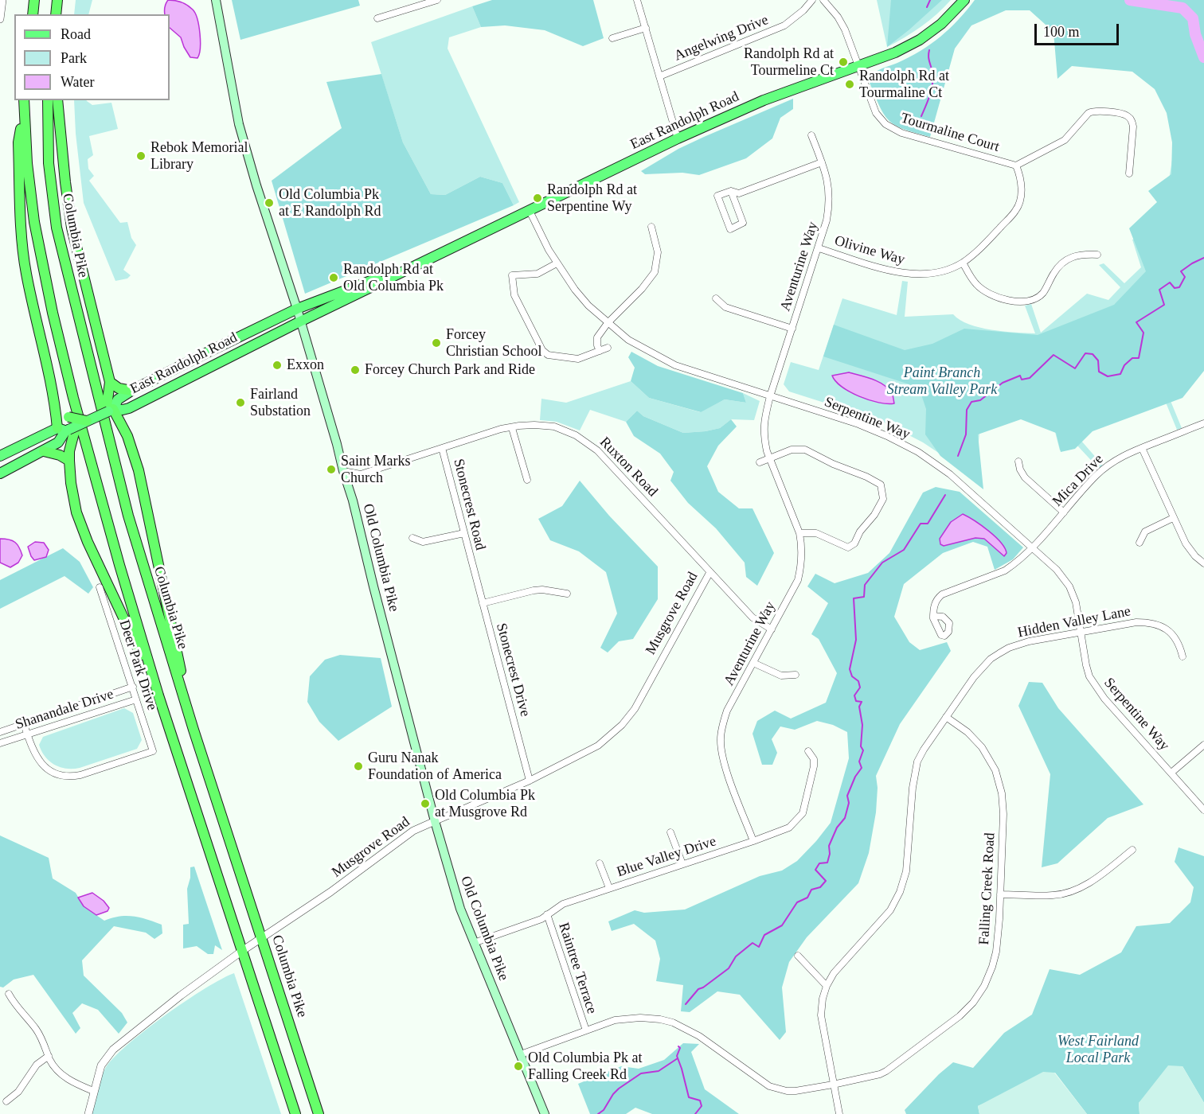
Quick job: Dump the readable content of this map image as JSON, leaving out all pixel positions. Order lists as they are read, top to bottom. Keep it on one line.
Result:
{"streets":{"highway":["Columbia Pike"],"main road":["East Randolph Road","Old Columbia Pike"],"street":["Angelwing Drive","Tourmaline Court","Olivine Way","Aventurine Way","Serpentine Way","Ruxton Road","Mica Drive","Stonecrest Road","Musgrove Road","Hidden Valley Lane","Deer Park Drive","Stonecrest Drive","Shanandale Drive","Blue Valley Drive","Falling Creek Road","Raintree Terrace"]},"crossings":[["East Randolph Road","Tourmaline Court"],["East Randolph Road","Serpentine Way"],["East Randolph Road","Old Columbia Pike"],["Tourmaline Court","Olivine Way"],["Columbia Pike","Musgrove Road"],["Olivine Way","Aventurine Way"],["Aventurine Way","Serpentine Way"],["Aventurine Way","Ruxton Road"],["Aventurine Way","Blue Valley Drive"],["Serpentine Way","Mica Drive"],["Serpentine Way","Hidden Valley Lane"],["Ruxton Road","Stonecrest Road"],["Ruxton Road","Old Columbia Pike"],["Ruxton Road","Musgrove Road"],["Stonecrest Road","Stonecrest Drive"],["Old Columbia Pike","Musgrove Road"],["Old Columbia Pike","Blue Valley Drive"],["Old Columbia Pike","Falling Creek Road"],["Musgrove Road","Stonecrest Drive"],["Hidden Valley Lane","Falling Creek Road"],["Deer Park Drive","Shanandale Drive"],["Blue Valley Drive","Raintree Terrace"],["Falling Creek Road","Raintree Terrace"]],"parks":["Paint Branch Stream Valley Park","West Fairland Local Park"],"places":["Randolph Rd at Tourmeline Ct","Randolph Rd at Tourmaline Ct","Rebok Memorial Library","Randolph Rd at Serpentine Wy","Old Columbia Pk at E Randolph Rd","Randolph Rd at Old Columbia Pk","Forcey Christian School","Exxon","Forcey Church Park and Ride","Fairland Substation","Saint Marks Church","Guru Nanak Foundation of America","Old Columbia Pk at Musgrove Rd","Old Columbia Pk at Falling Creek Rd"],"legend":["Road","Park","Water"],"scale_bar":"100 m"}
